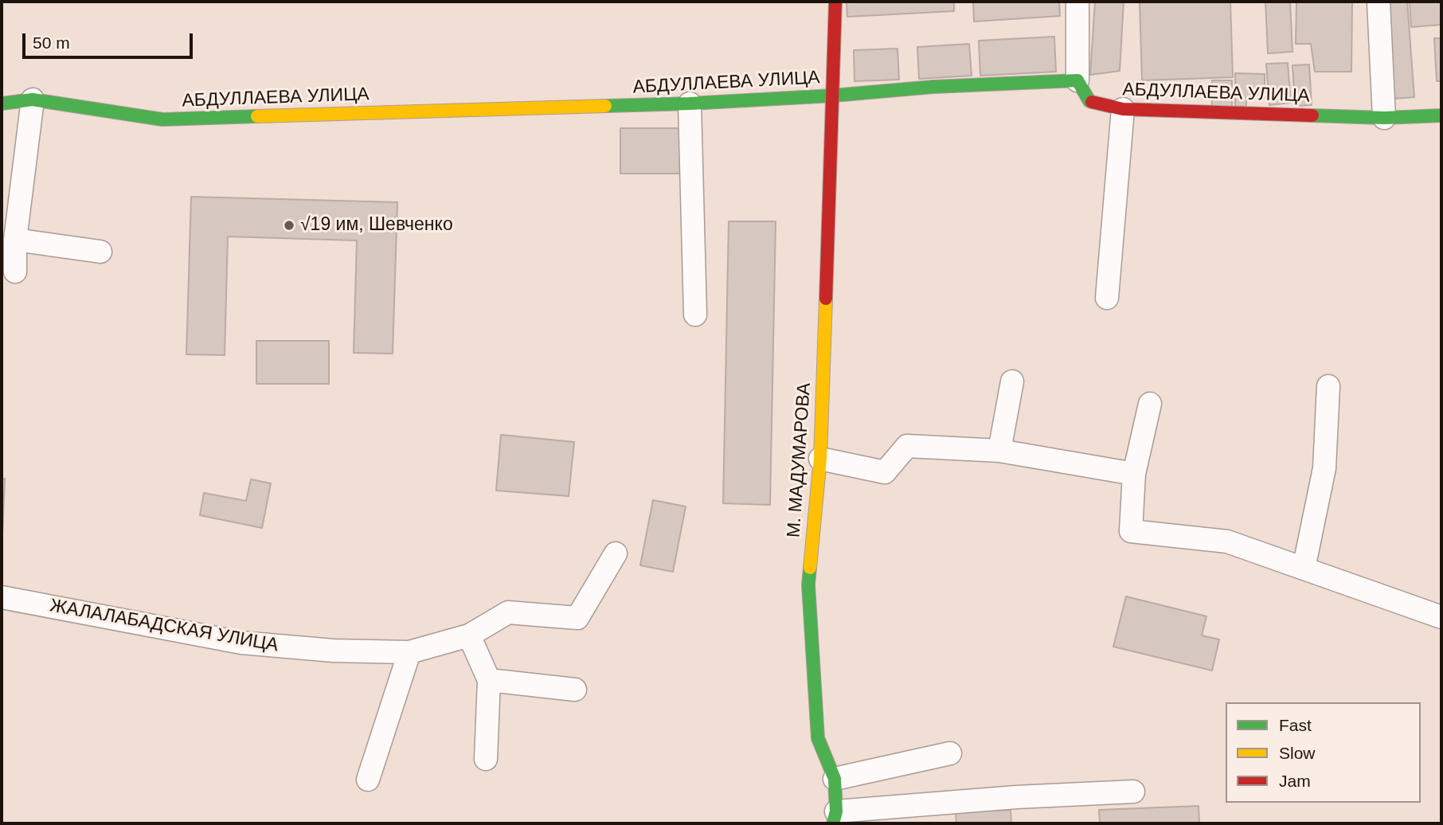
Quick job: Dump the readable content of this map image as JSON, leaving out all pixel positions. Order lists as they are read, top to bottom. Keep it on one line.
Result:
{"streets":{"street":["АБДУЛЛАЕВА УЛИЦА","М. МАДУМАРОВА","ЖАЛАЛАБАДСКАЯ УЛИЦА"]},"crossings":[["АБДУЛЛАЕВА УЛИЦА","М. МАДУМАРОВА"]],"places":["√19 им, Шевченко"],"legend":["Fast","Slow","Jam"],"scale_bar":"50 m"}
